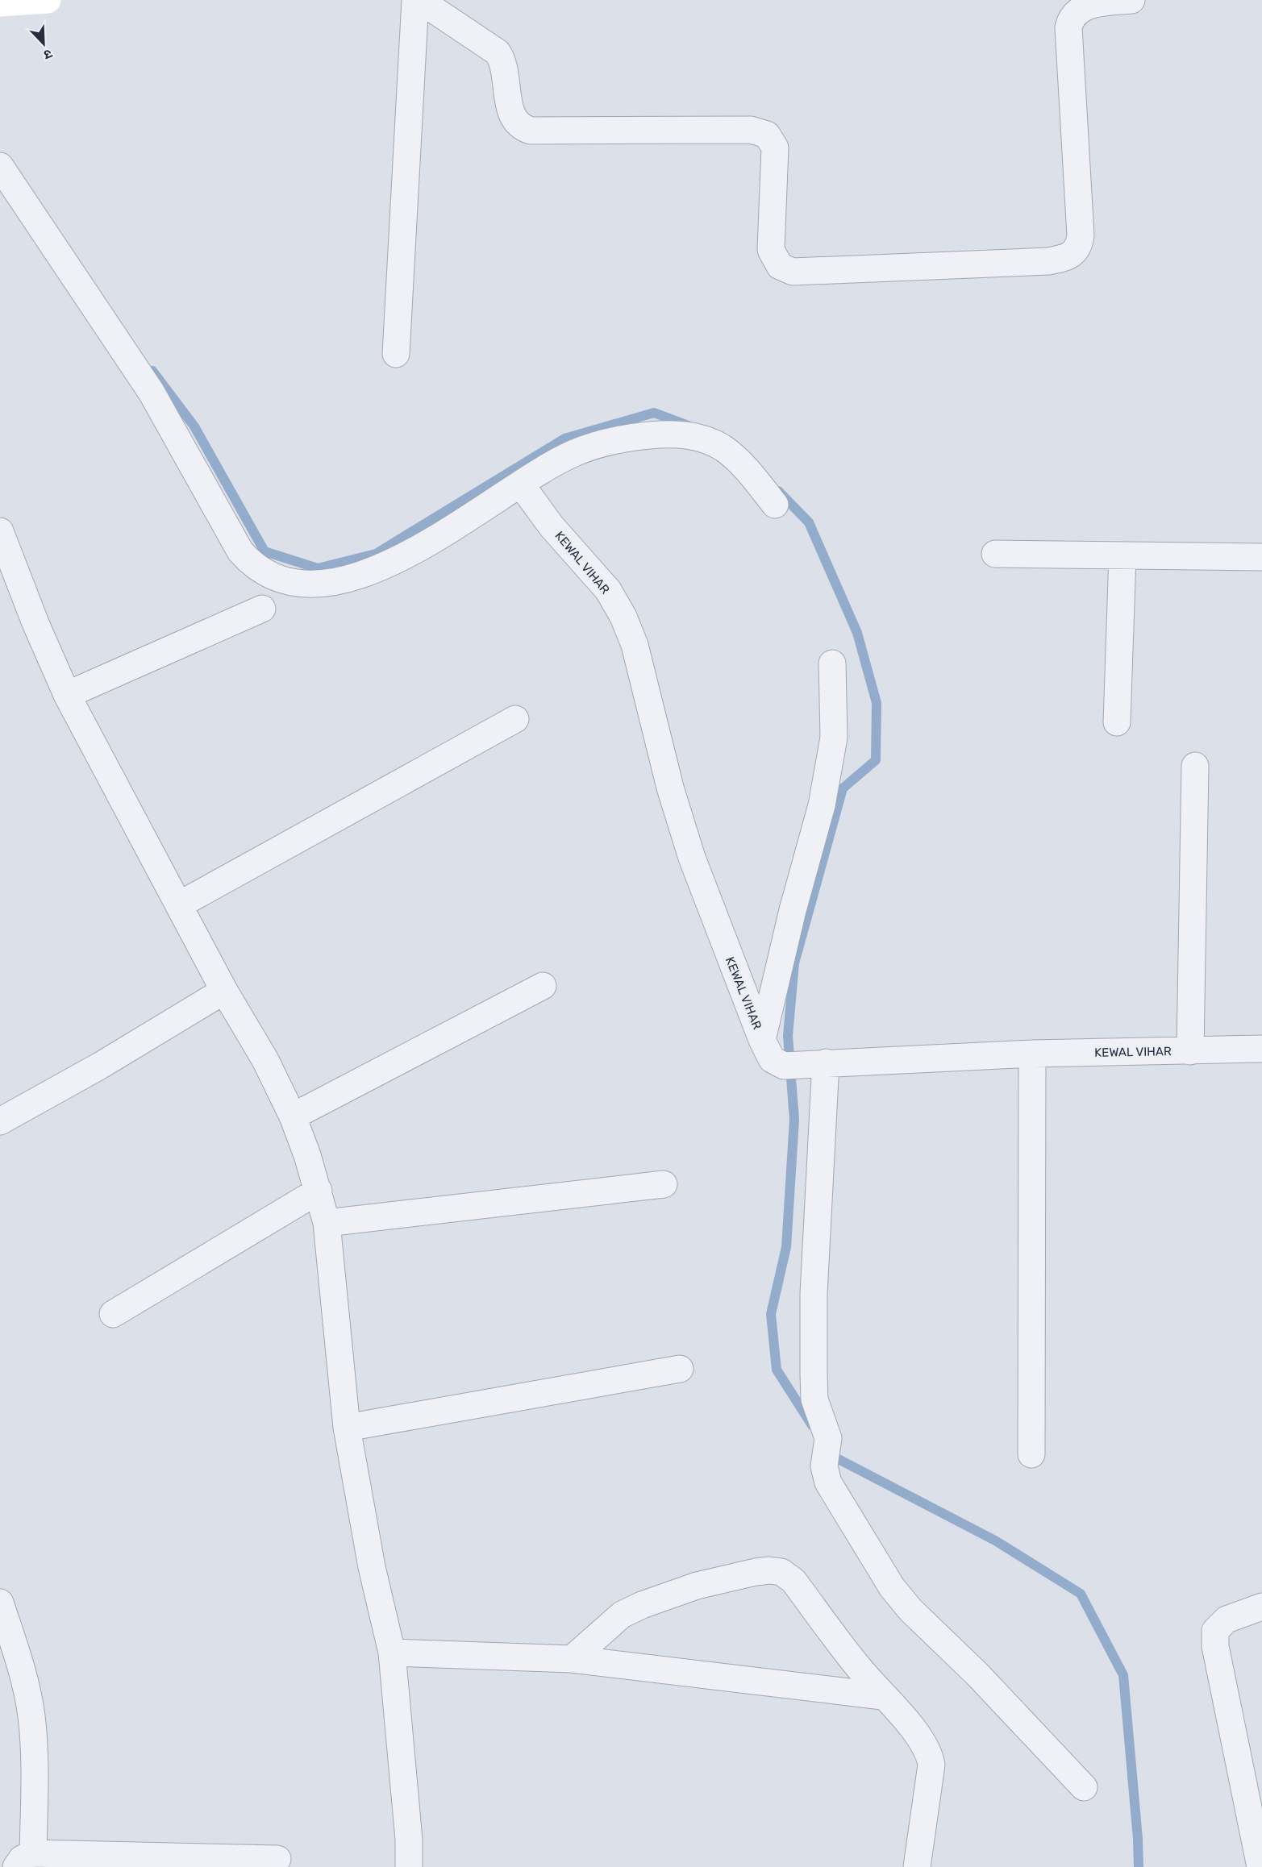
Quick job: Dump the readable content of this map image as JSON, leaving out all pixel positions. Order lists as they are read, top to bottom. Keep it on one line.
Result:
{"streets":{"street":["KEWAL VIHAR"]},"north":"bottom right"}
